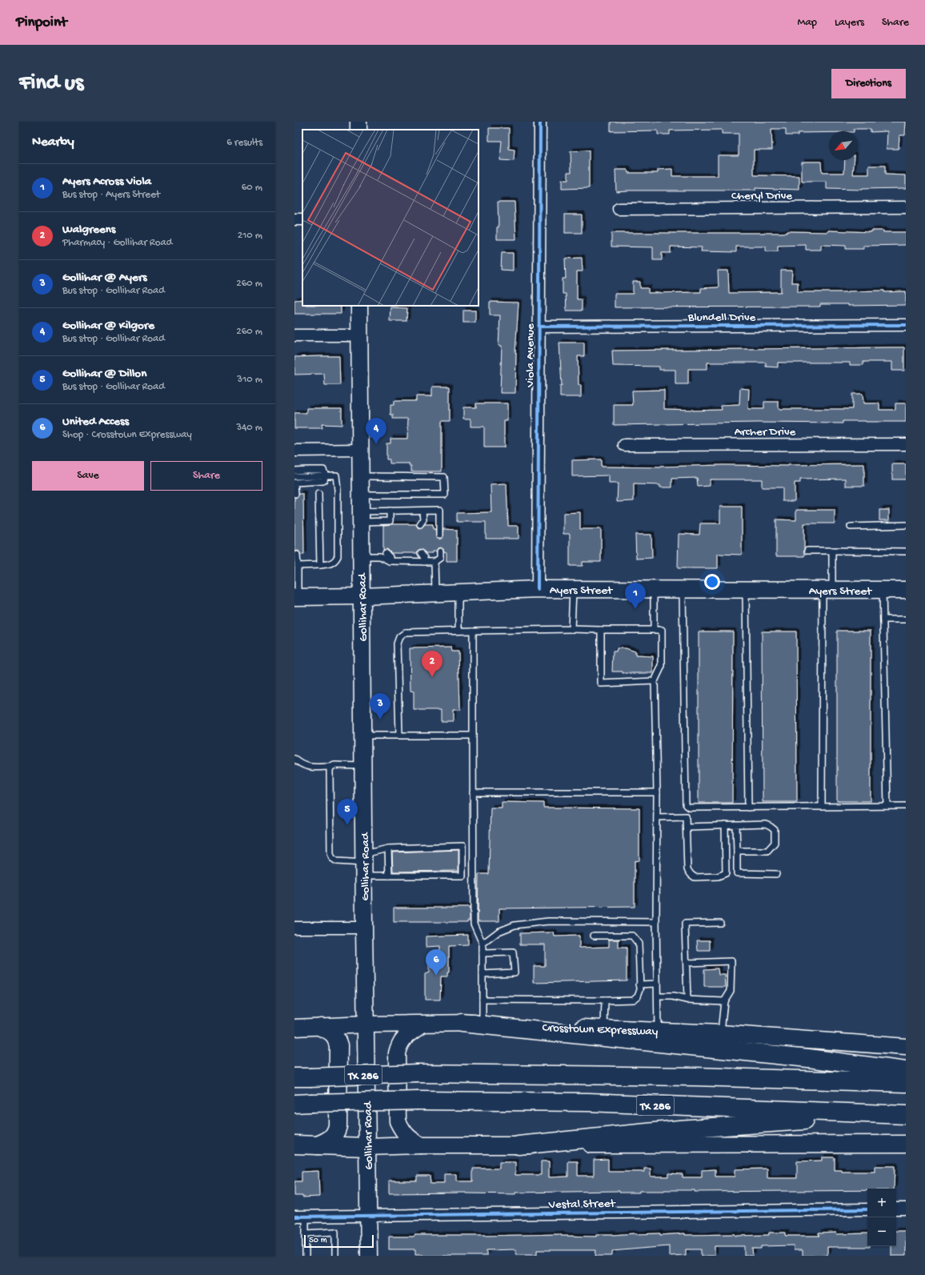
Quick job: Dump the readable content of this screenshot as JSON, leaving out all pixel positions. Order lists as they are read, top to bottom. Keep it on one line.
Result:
{"streets":{"highway":["TX 286"],"main road":["Ayers Street","Gollihar Road","Crosstown Expressway"],"street":["Cheryl Drive","Blundell Drive","Viola Avenue","Archer Drive","Vestal Street"]},"crossings":[["Blundell Drive","Viola Avenue"],["Viola Avenue","Ayers Street"],["Ayers Street","Gollihar Road"],["Gollihar Road","Crosstown Expressway"],["Gollihar Road","Vestal Street"]],"scale_bar":"50 m","north":"bottom left","page":{"header":"Pinpoint","nav":["Map","Layers","Share"],"buttons":["Directions",["Save","Share"]],"title":"Find us","heading":["Nearby","6 results"],"list":[{"mark":"1","name":"Ayers Across Viola","note":"Bus stop · Ayers Street","value":"60 m"},{"mark":"2","name":"Walgreens","note":"Pharmacy · Gollihar Road","value":"210 m"},{"mark":"3","name":"Gollihar @ Ayers","note":"Bus stop · Gollihar Road","value":"260 m"},{"mark":"4","name":"Gollihar @ Kilgore","note":"Bus stop · Gollihar Road","value":"260 m"},{"mark":"5","name":"Gollihar @ Dillon","note":"Bus stop · Gollihar Road","value":"310 m"},{"mark":"6","name":"United Access","note":"Shop · Crosstown Expressway","value":"340 m"}],"pins":["4","1","2","3","5","6"],"map_buttons":["+","−"],"scale":"50 m"}}
